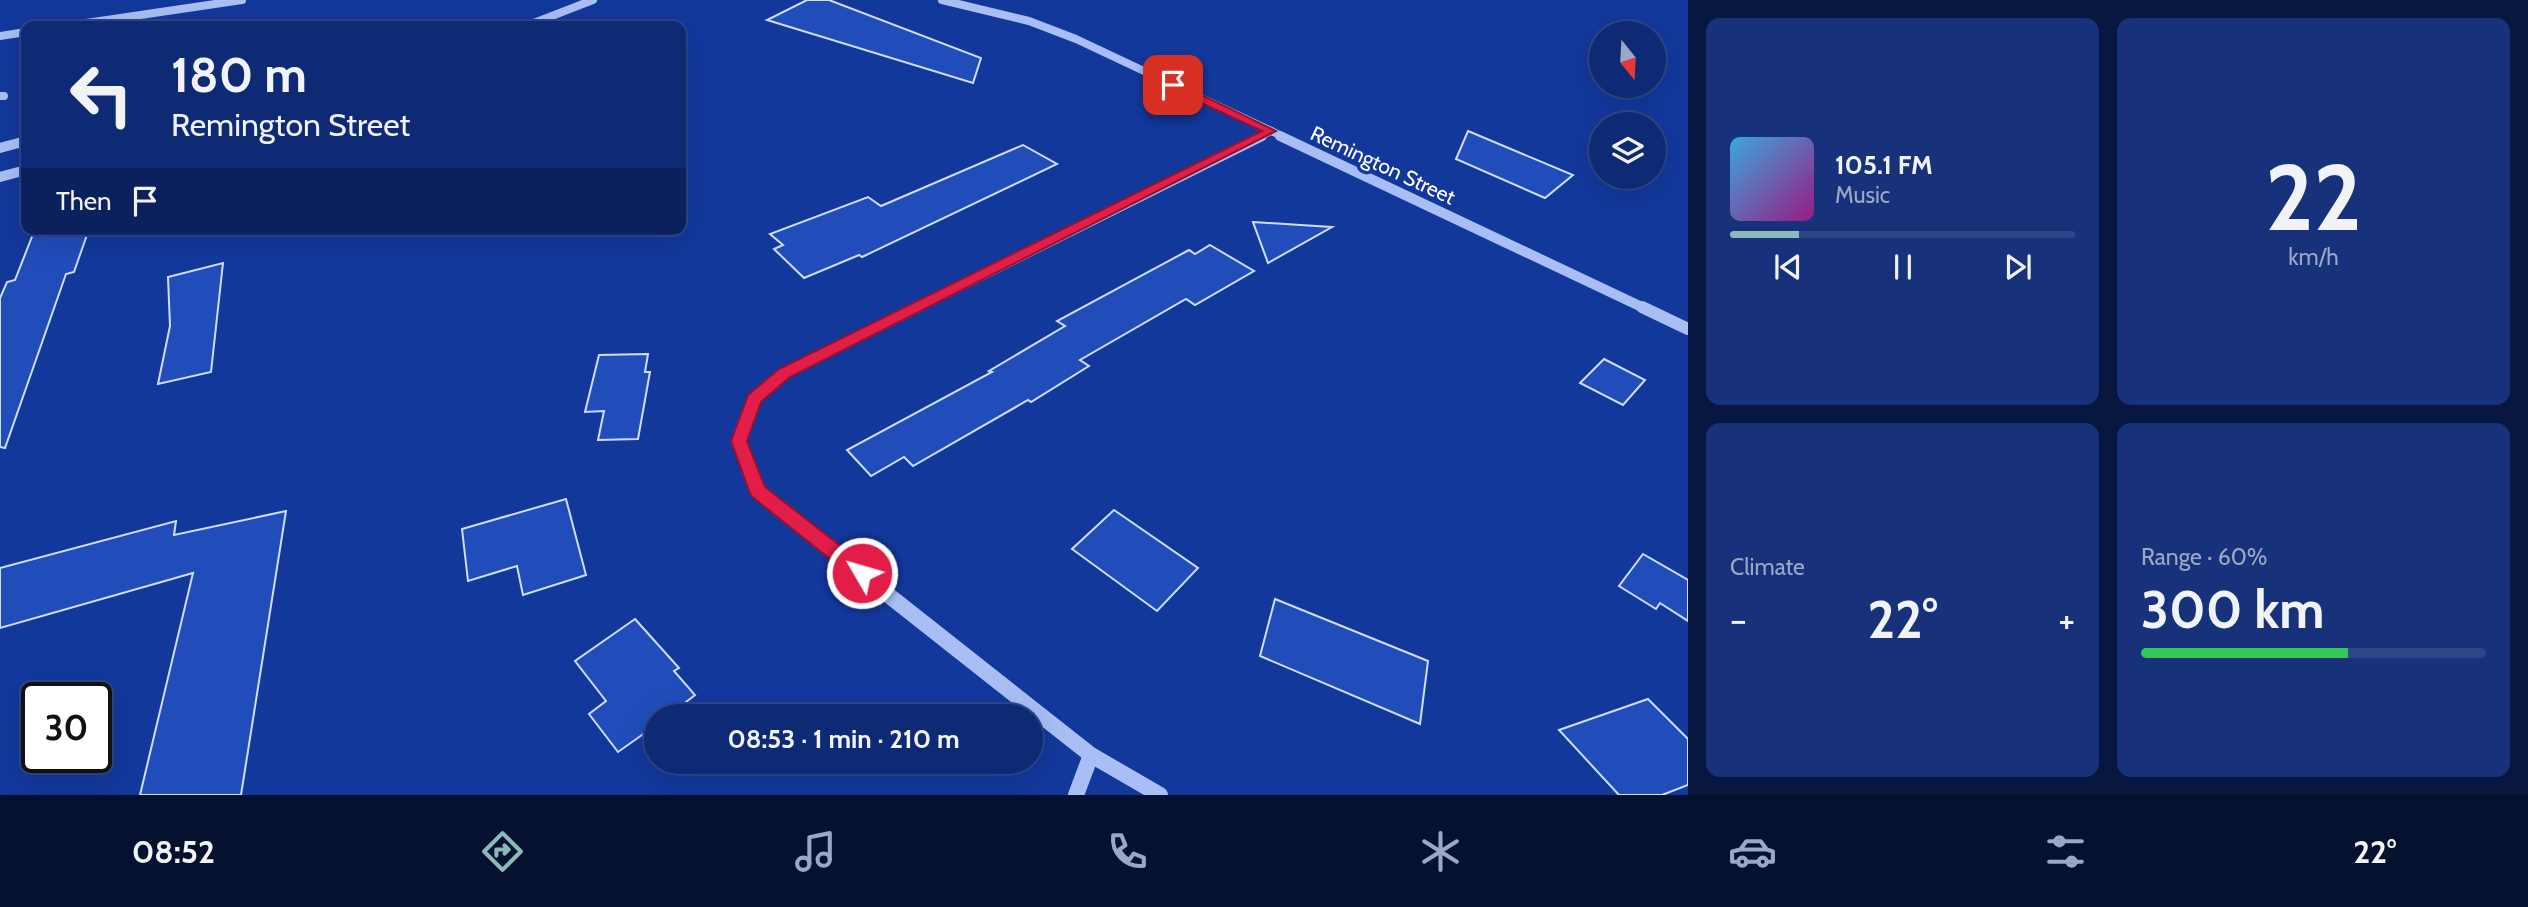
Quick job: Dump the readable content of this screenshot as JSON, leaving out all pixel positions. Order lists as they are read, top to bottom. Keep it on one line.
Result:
{"streets":{"street":["Remington Street"]},"north":"bottom","page":{"tile":[["22","km/h"],"Climate",["Range · 60%","300 km"]],"turn":["180 m","Remington Street"],"song":["105.1 FM","Music"],"then":"Then","heat":["−","22°","+"],"limit":"30","trip":"08:53 · 1 min · 210 m","tabs":["08:52","22°"]}}
